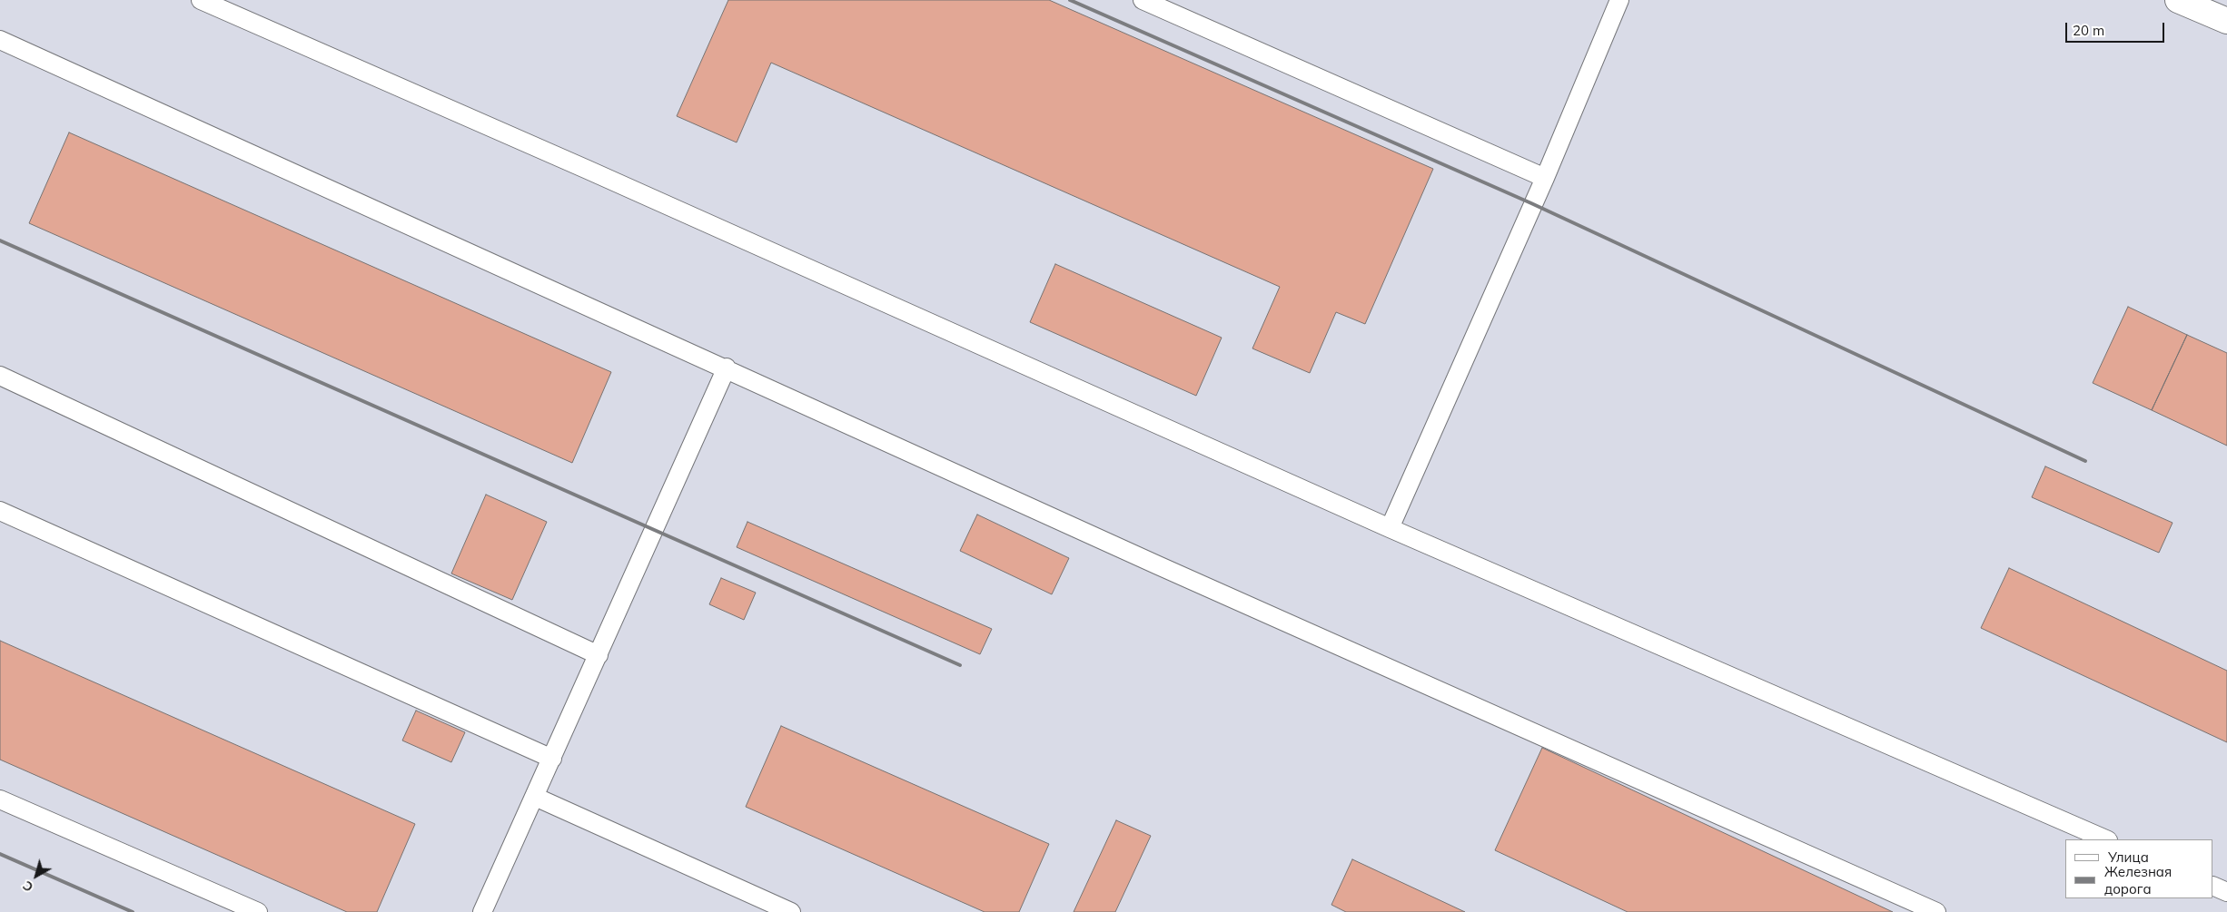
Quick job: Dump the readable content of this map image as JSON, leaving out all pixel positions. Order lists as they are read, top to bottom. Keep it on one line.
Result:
{"legend":["Улица","Железная дорога"],"scale_bar":"20 m","north":"bottom left"}
